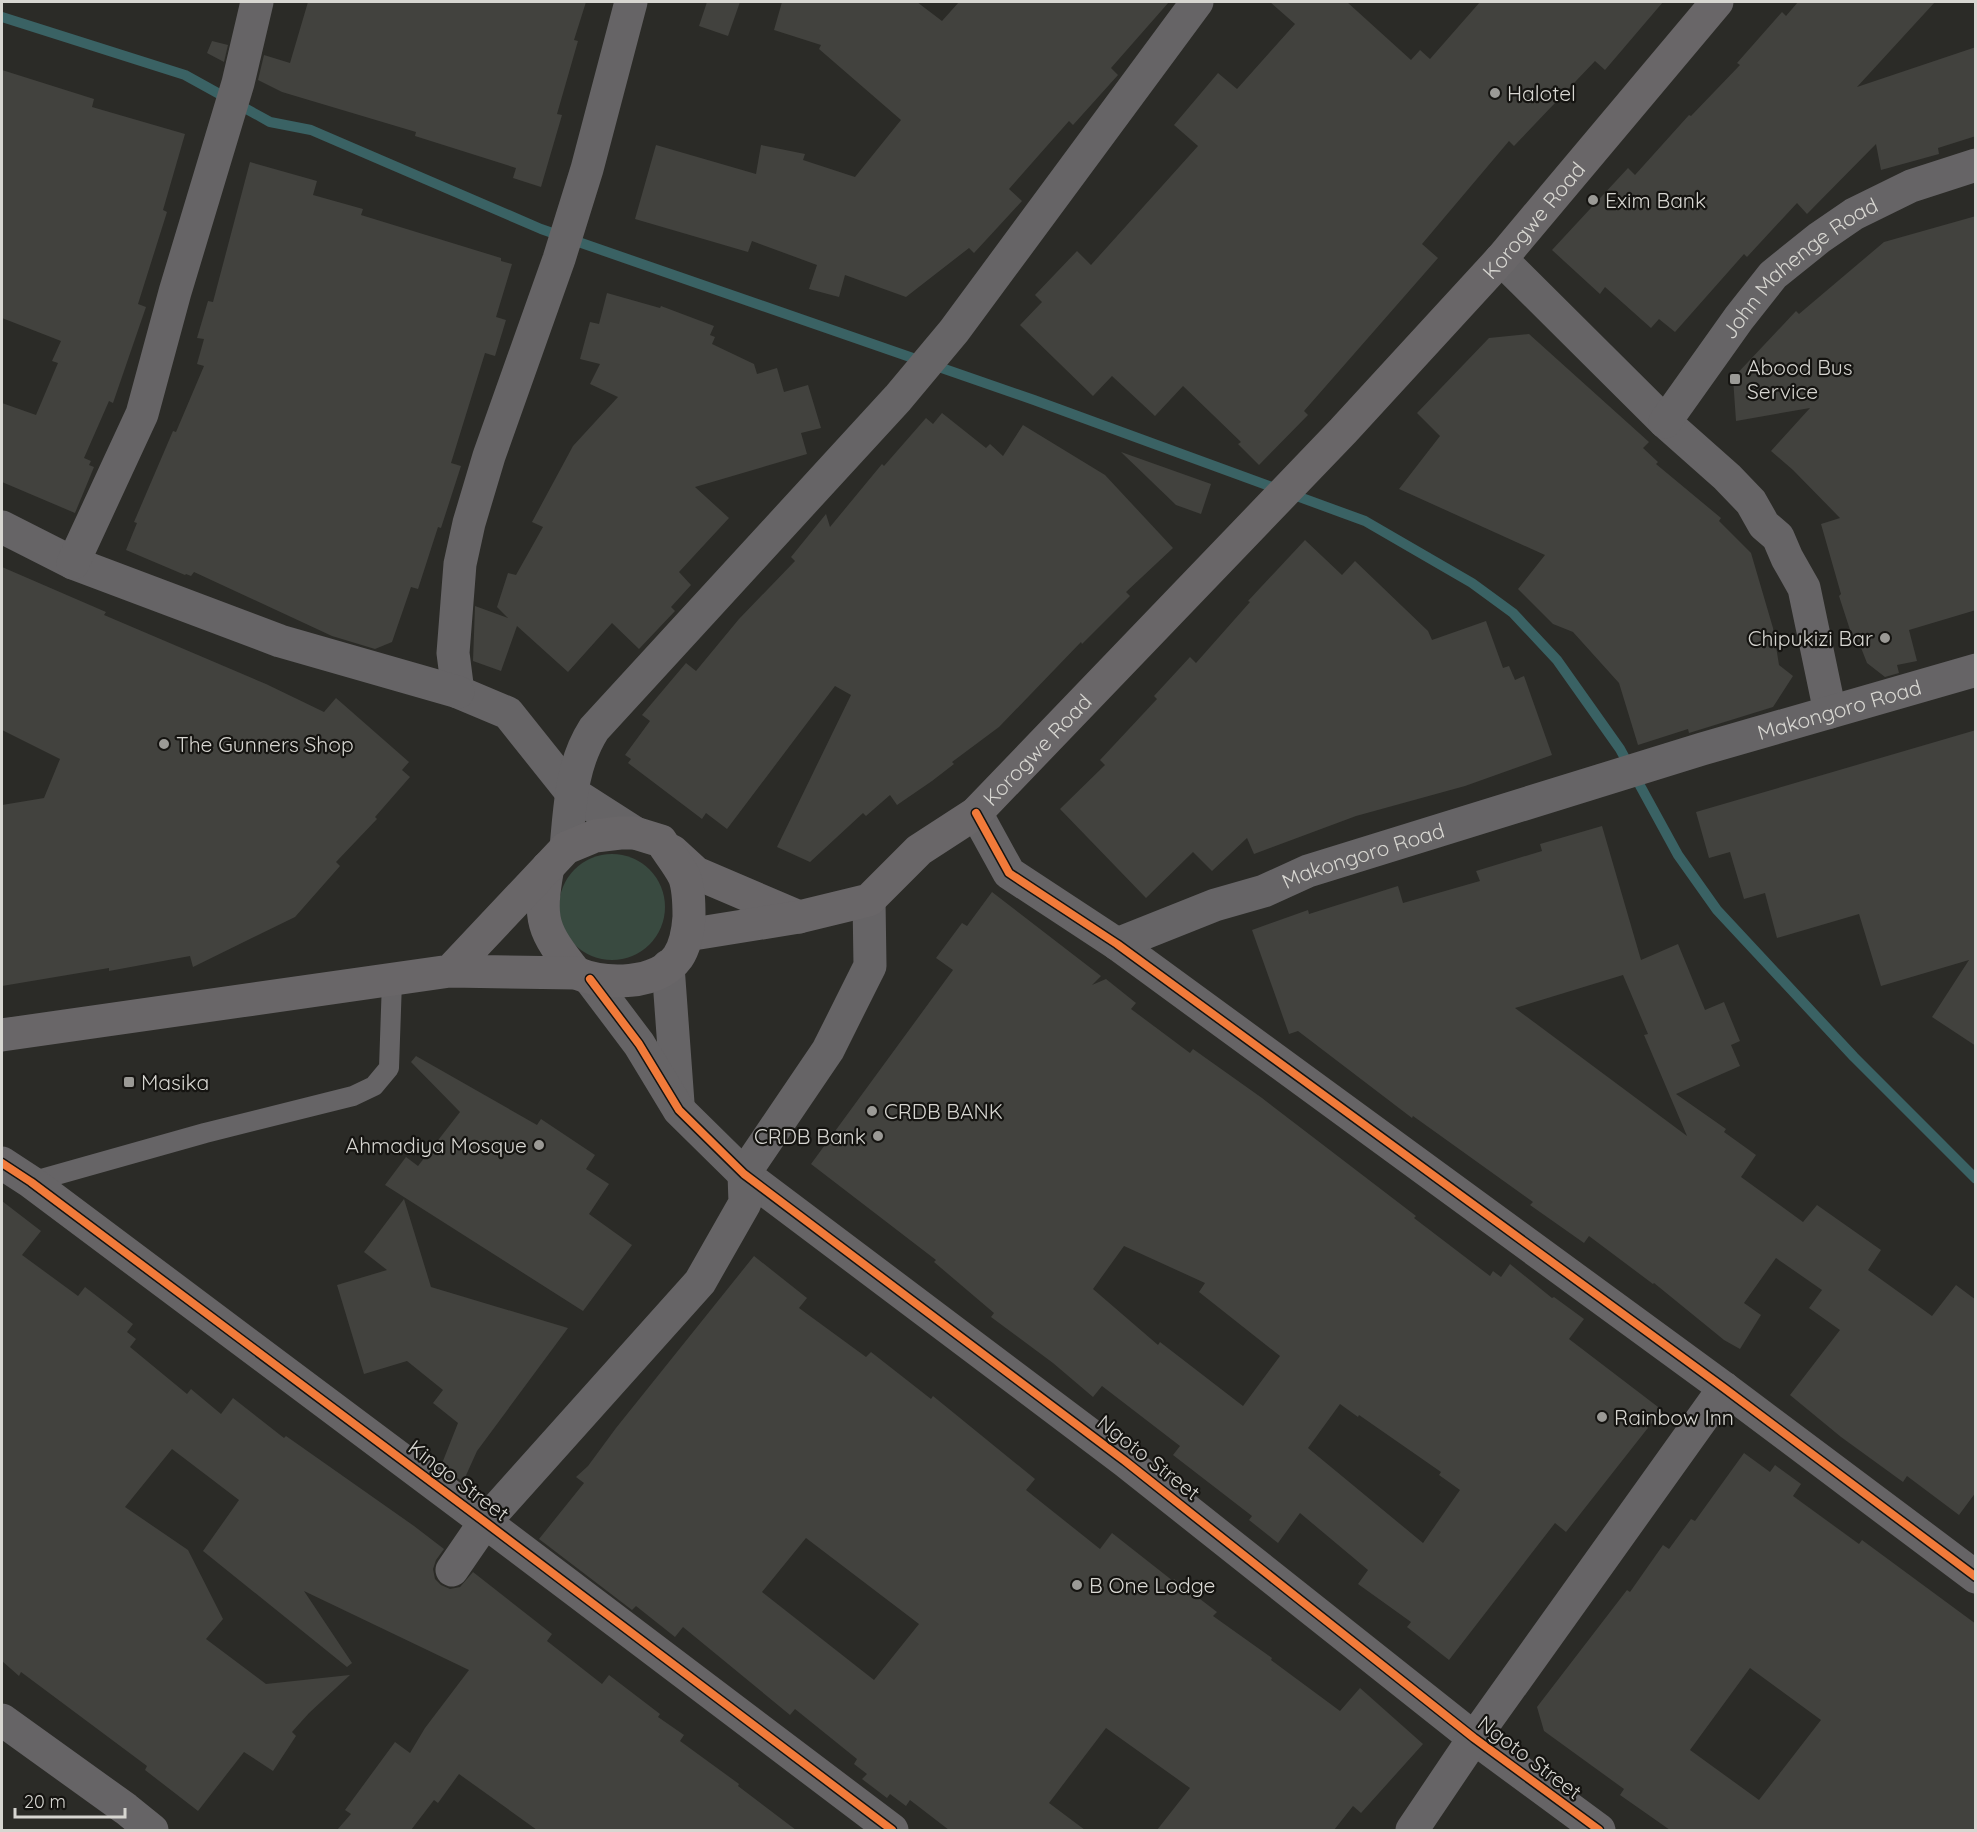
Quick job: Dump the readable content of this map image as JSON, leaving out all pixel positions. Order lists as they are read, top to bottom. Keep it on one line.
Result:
{"streets":{"main road":["Korogwe Road"],"street":["John Mahenge Road","Makongoro Road","Ngoto Street","Kingo Street"]},"places":{"other":["Halotel","Exim Bank","Chipukizi Bar","The Gunners Shop","CRDB BANK","CRDB Bank","Ahmadiya Mosque","Rainbow Inn","B One Lodge"],"transit":["Abood Bus Service","Masika"]},"scale_bar":"20 m"}
